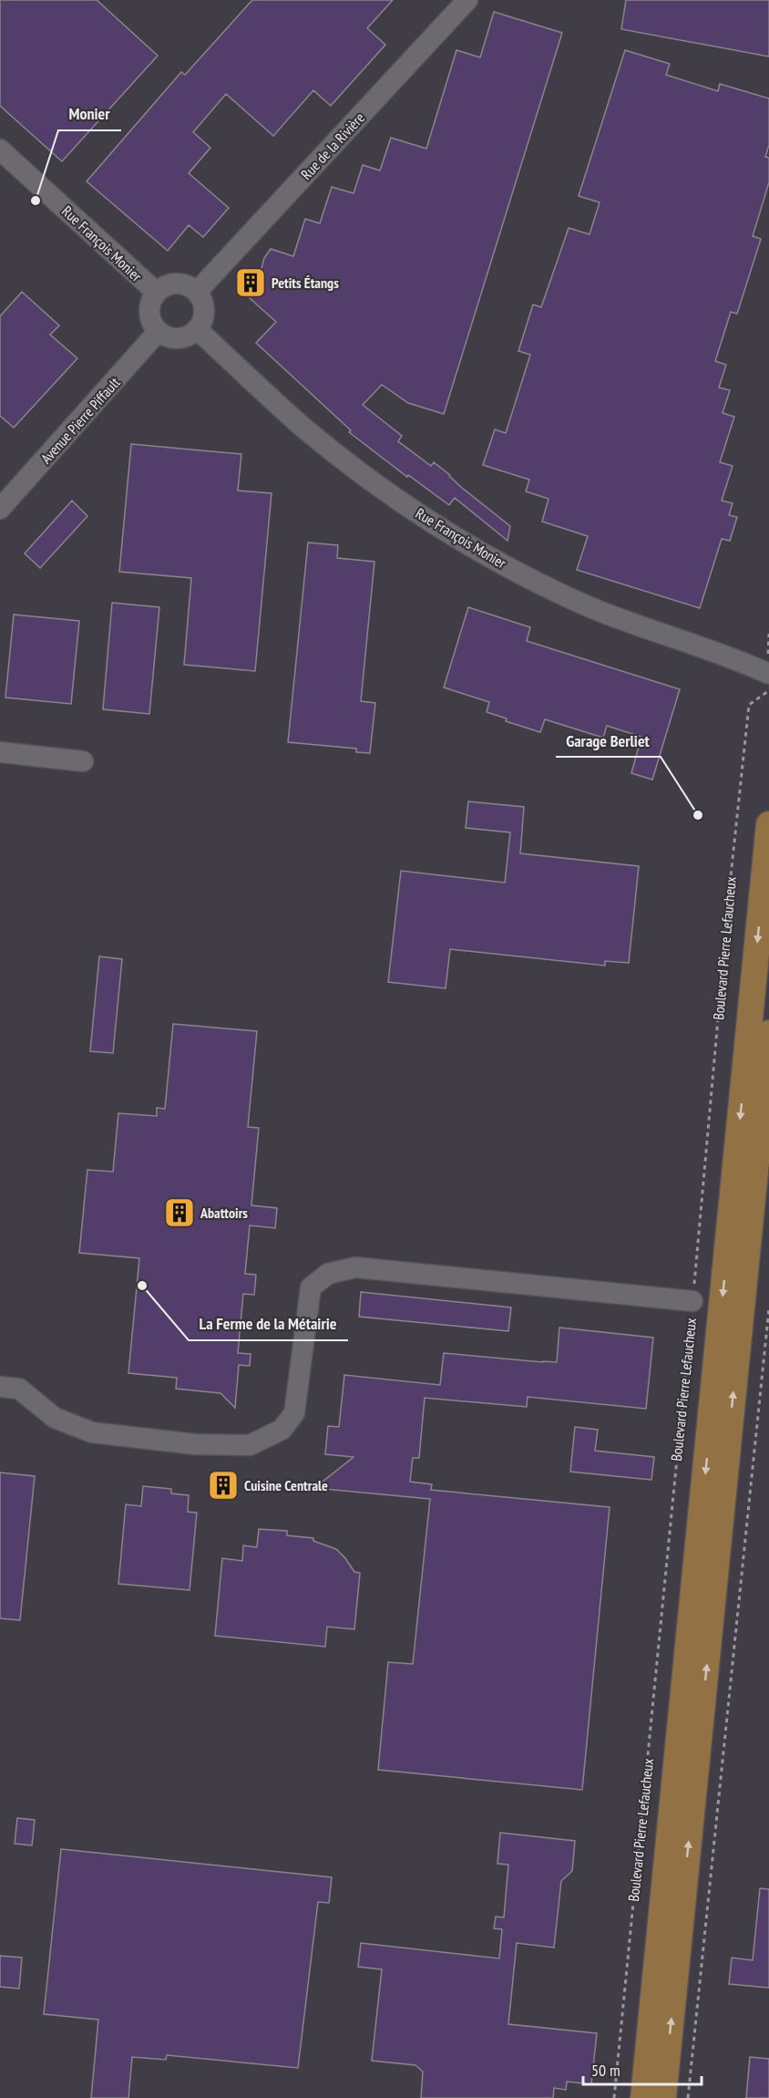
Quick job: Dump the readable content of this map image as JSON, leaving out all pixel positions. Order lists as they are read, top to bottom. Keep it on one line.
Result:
{"streets":{"main road":["Boulevard Pierre Lefaucheux"],"street":["Rue de la Rivière","Rue François Monier","Avenue Pierre Piffault"]},"crossings":[["Rue de la Rivière","Rue François Monier"],["Rue de la Rivière","Avenue Pierre Piffault"],["Rue François Monier","Avenue Pierre Piffault"]],"places":{"other":["Monier","Garage Berliet","La Ferme de la Métairie"],"building":["Petits Étangs","Abattoirs","Cuisine Centrale"]},"scale_bar":"50 m"}
